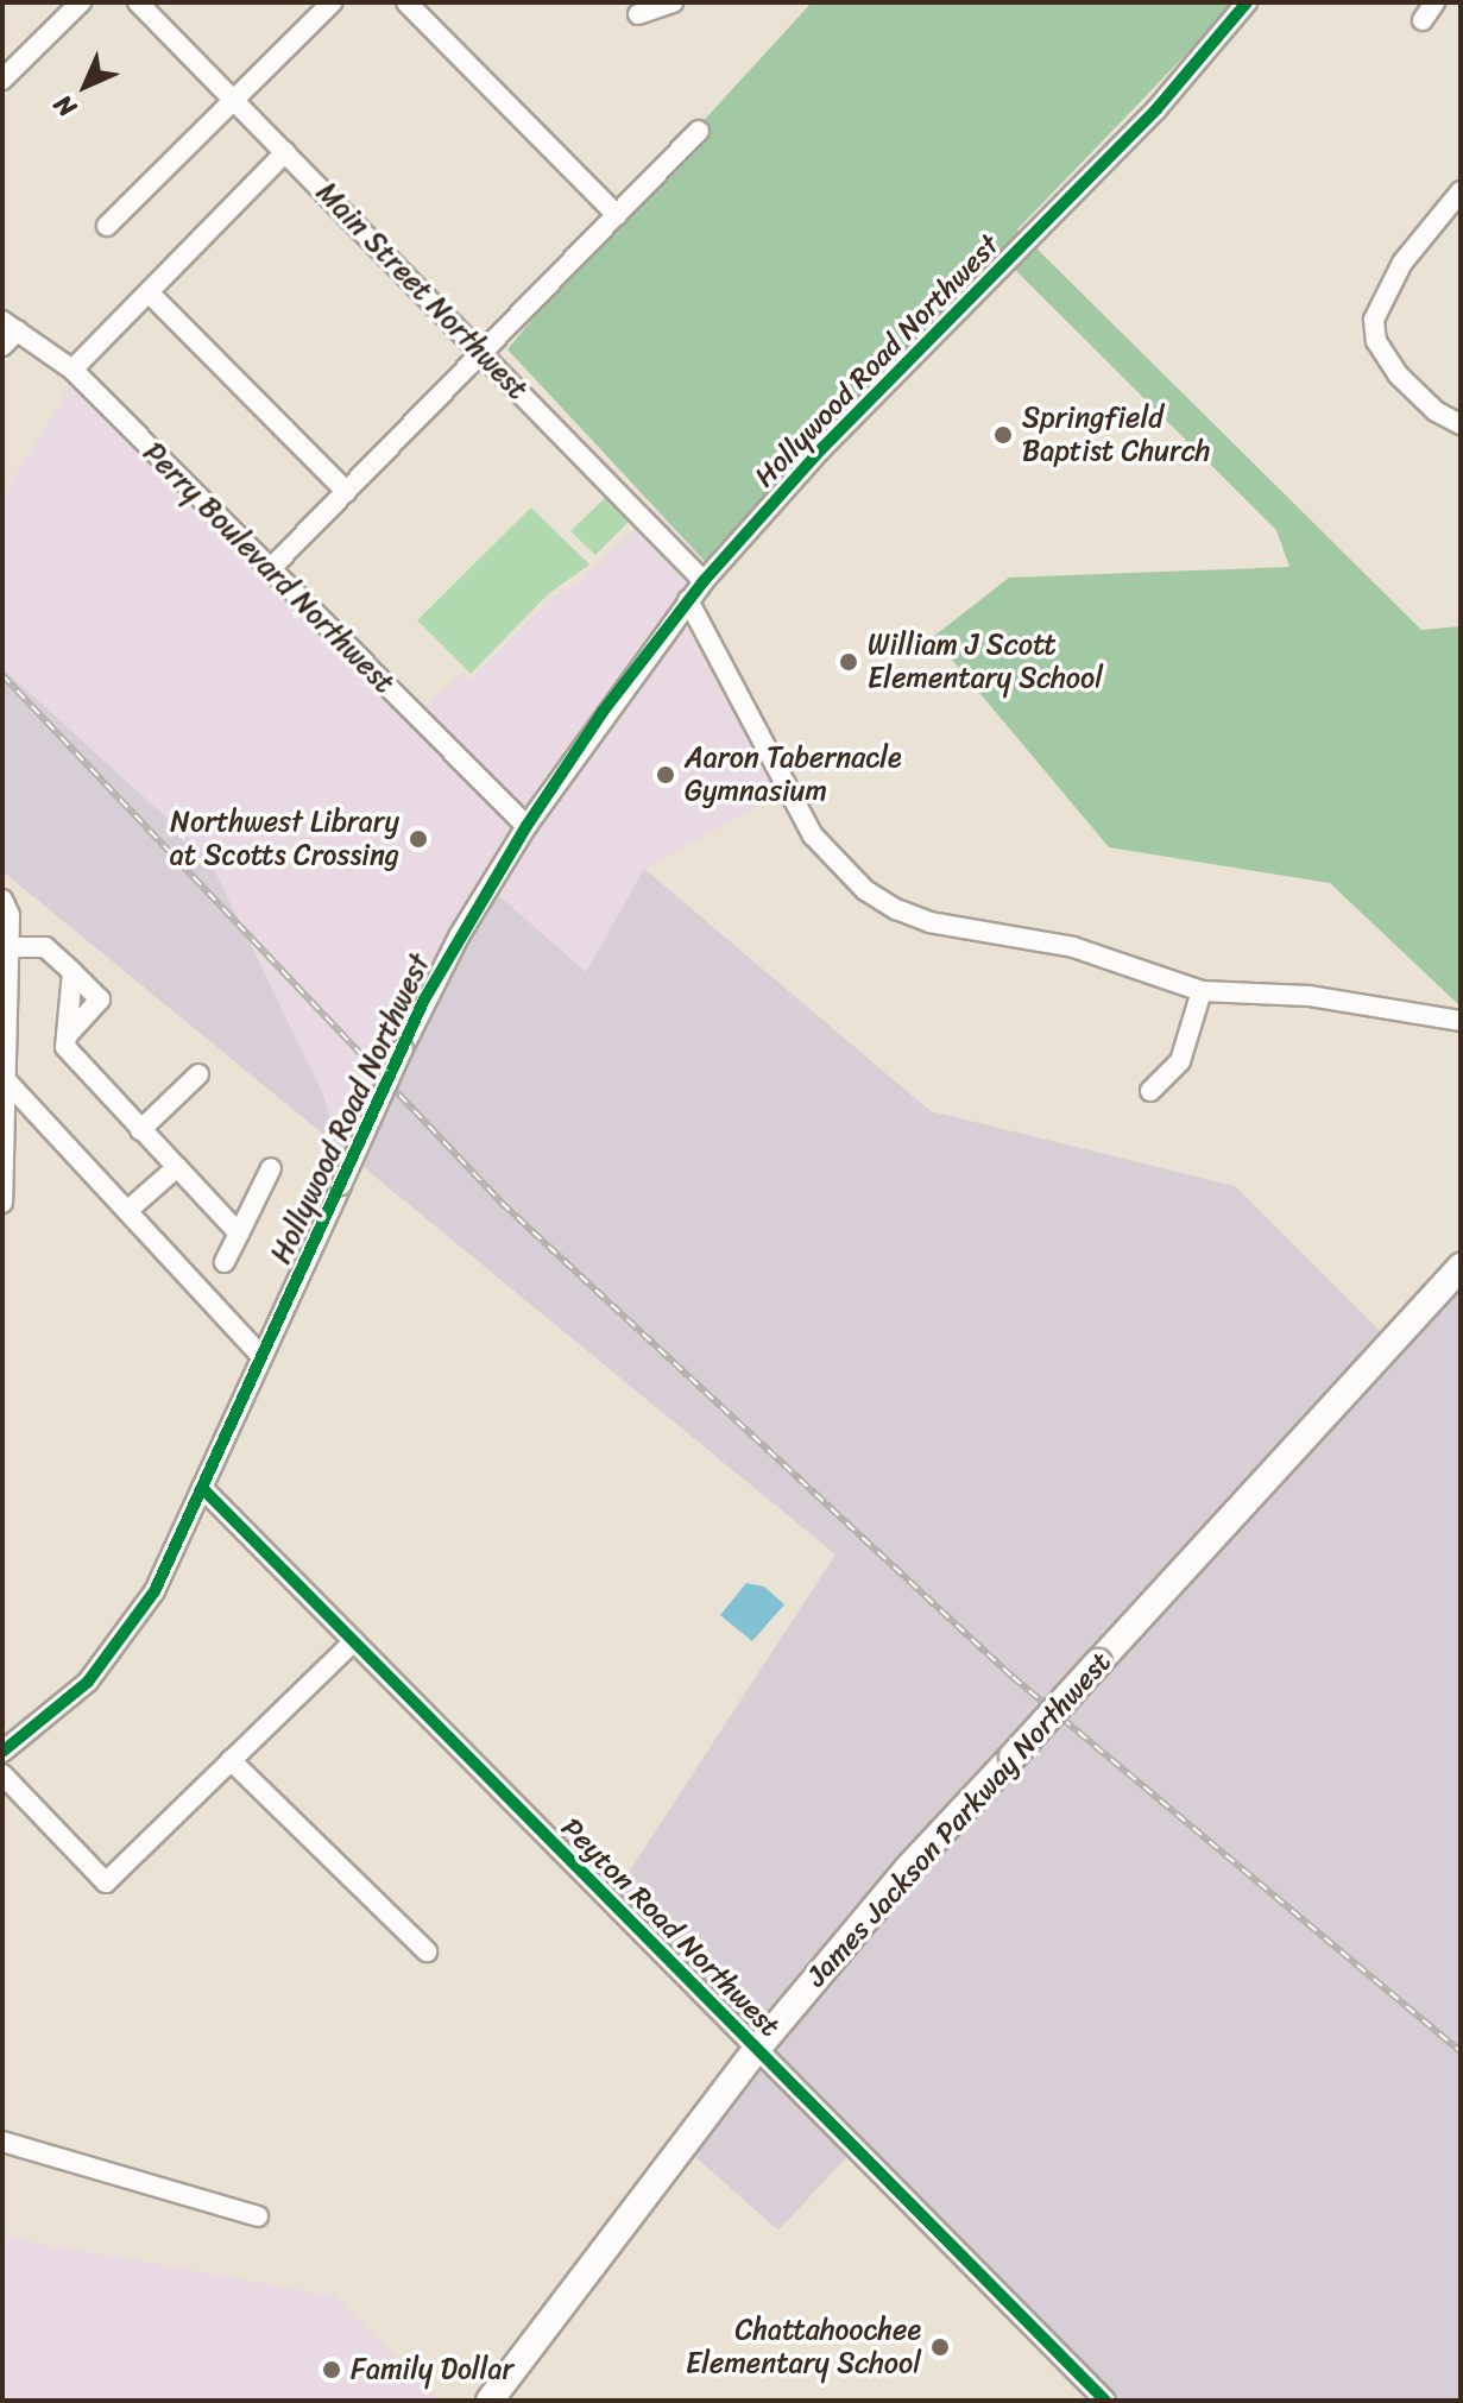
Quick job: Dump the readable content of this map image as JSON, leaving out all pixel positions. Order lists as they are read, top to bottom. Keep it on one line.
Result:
{"streets":{"main road":["James Jackson Parkway Northwest"],"street":["Main Street Northwest","Hollywood Road Northwest","Perry Boulevard Northwest","Peyton Road Northwest"]},"crossings":[["Main Street Northwest","Hollywood Road Northwest"],["Hollywood Road Northwest","Perry Boulevard Northwest"],["Hollywood Road Northwest","Peyton Road Northwest"],["James Jackson Parkway Northwest","Peyton Road Northwest"]],"places":["Springfield Baptist Church","William J Scott Elementary School","Aaron Tabernacle Gymnasium","Northwest Library at Scotts Crossing","Chattahoochee Elementary School","Family Dollar"],"north":"bottom left"}
